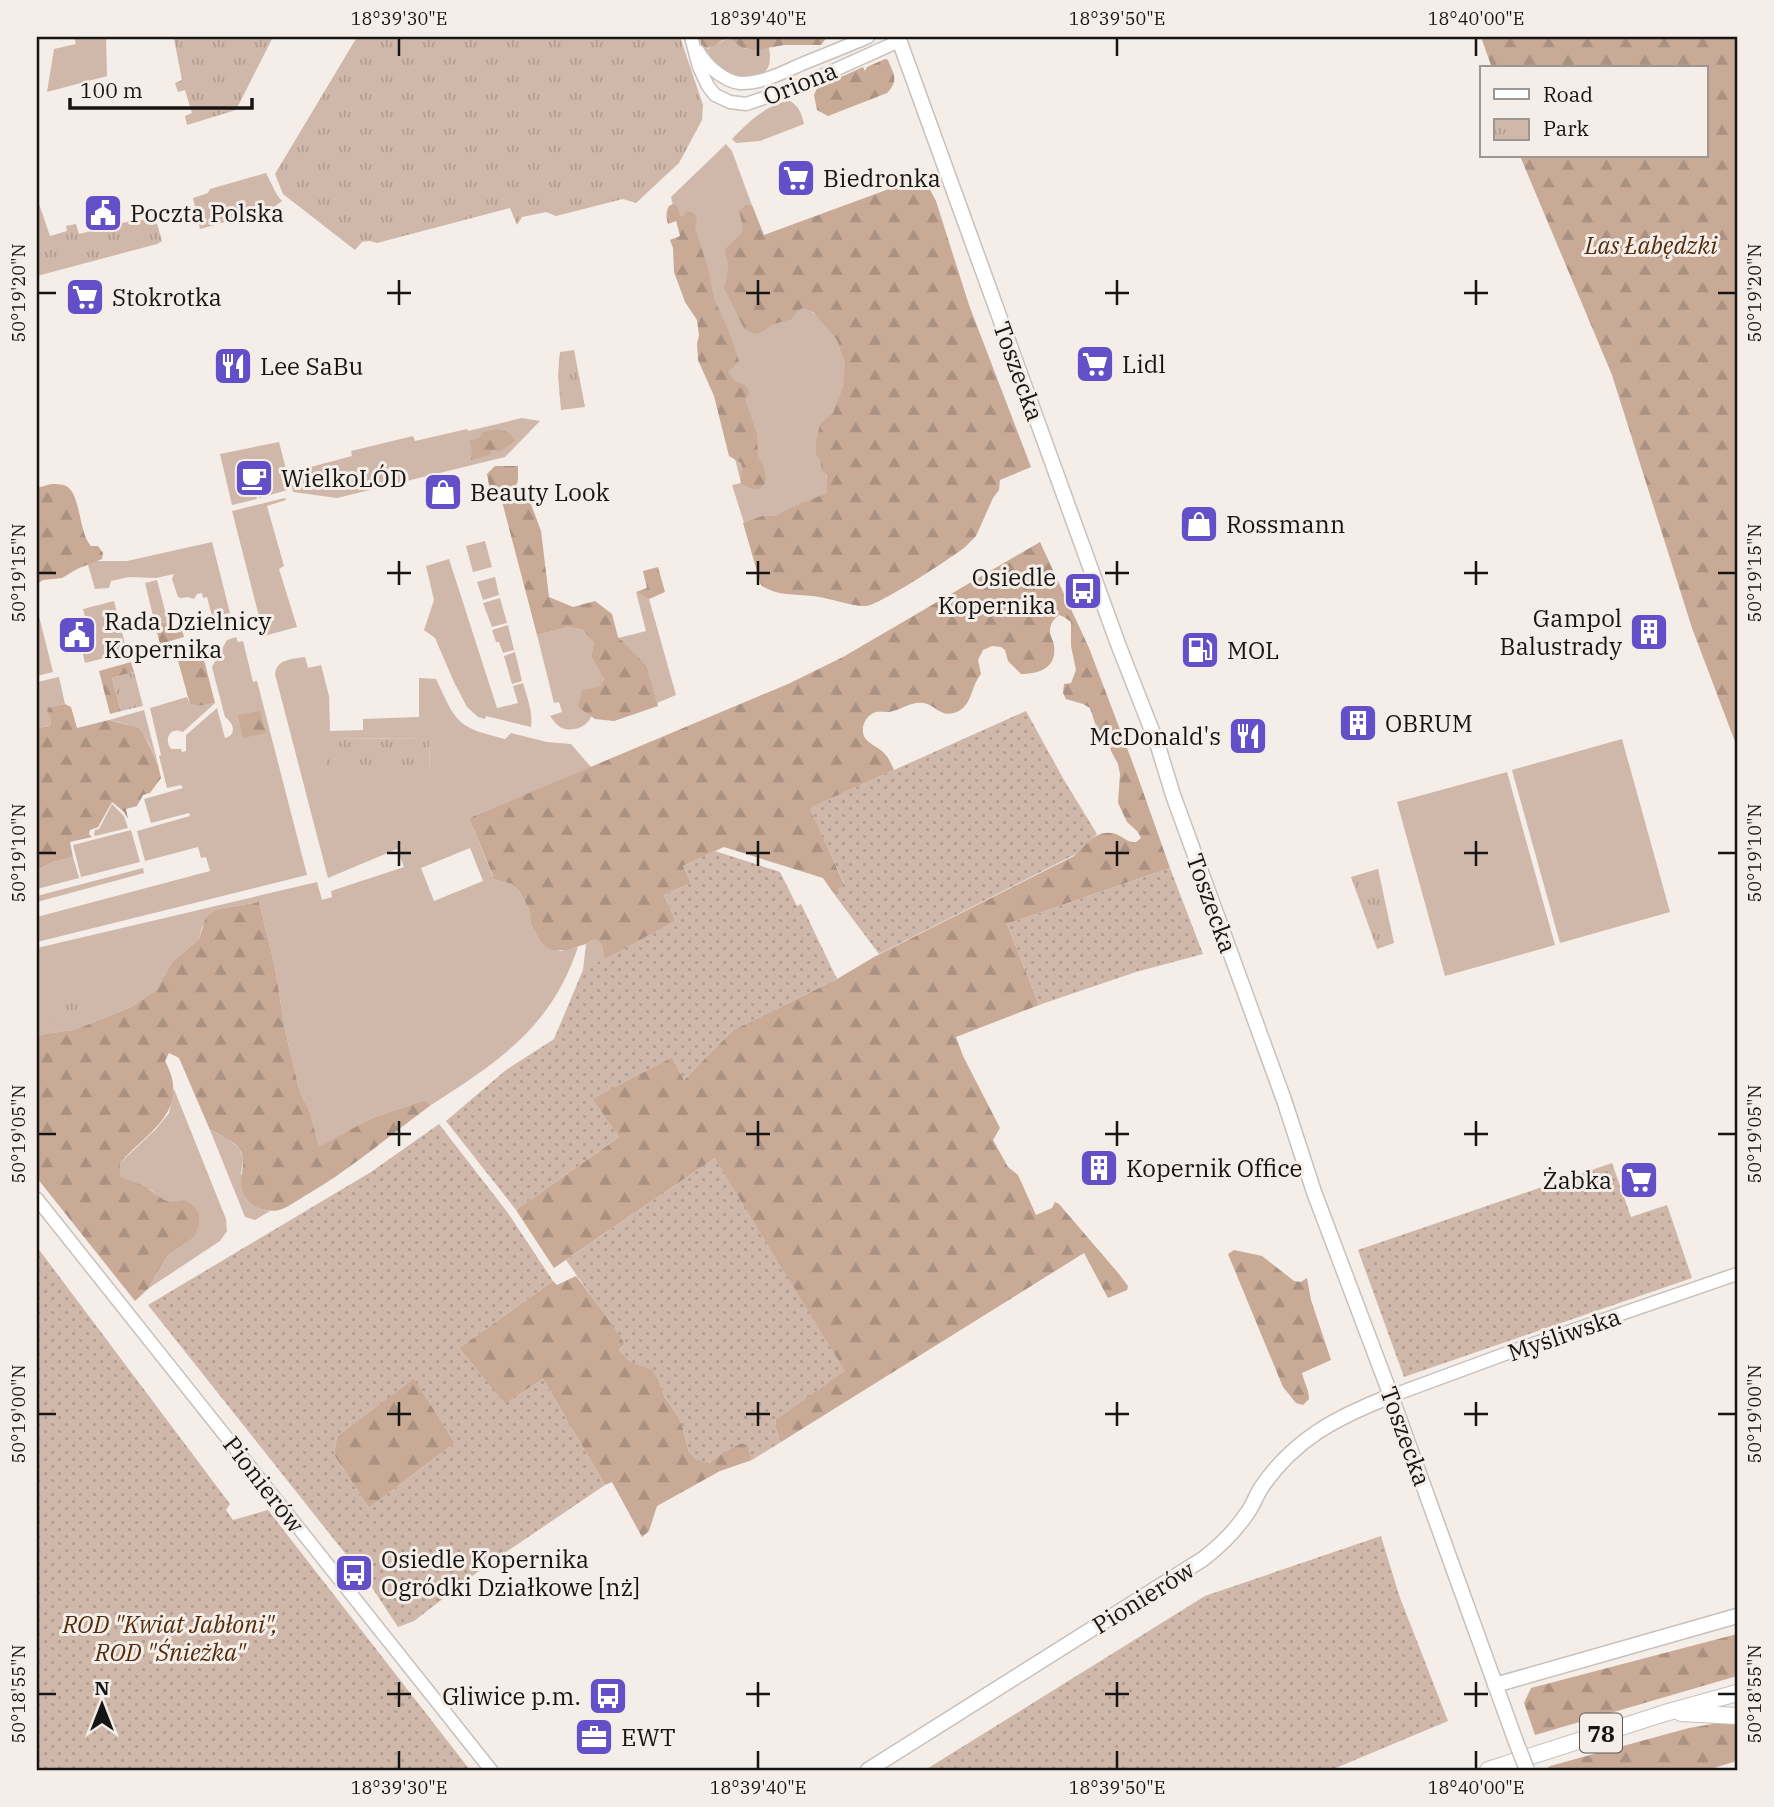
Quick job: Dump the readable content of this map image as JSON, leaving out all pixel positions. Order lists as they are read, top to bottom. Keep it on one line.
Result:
{"streets":{"main road":["Toszecka","Pionierów","78"],"street":["Oriona","Myśliwska"]},"crossings":[["Oriona","Toszecka"],["Toszecka","Myśliwska"],["Toszecka","Pionierów"],["Myśliwska","Pionierów"]],"parks":["Las Łabędzki","ROD \"Kwiat Jabłoni\", ROD \"Śnieżka\""],"places":{"supermarket":["Biedronka","Stokrotka","Lidl","Żabka"],"public building":["Poczta Polska","Rada Dzielnicy Kopernika"],"restaurant":["Lee SaBu","McDonald's"],"cafe":["WielkoLÓD"],"shop":["Beauty Look","Rossmann"],"bus stop":["Osiedle Kopernika","Osiedle Kopernika Ogródki Działkowe [nż]","Gliwice p.m."],"building":["Gampol Balustrady","OBRUM","Kopernik Office"],"fuel station":["MOL"],"office":["EWT"]},"legend":["Road","Park"],"scale_bar":"100 m","north":"top","coordinates":["18°39'30\"E","18°39'40\"E","18°39'50\"E","18°40'00\"E","50°19'20\"N","50°19'15\"N","50°19'10\"N","50°19'05\"N","50°19'00\"N","50°18'55\"N"]}
